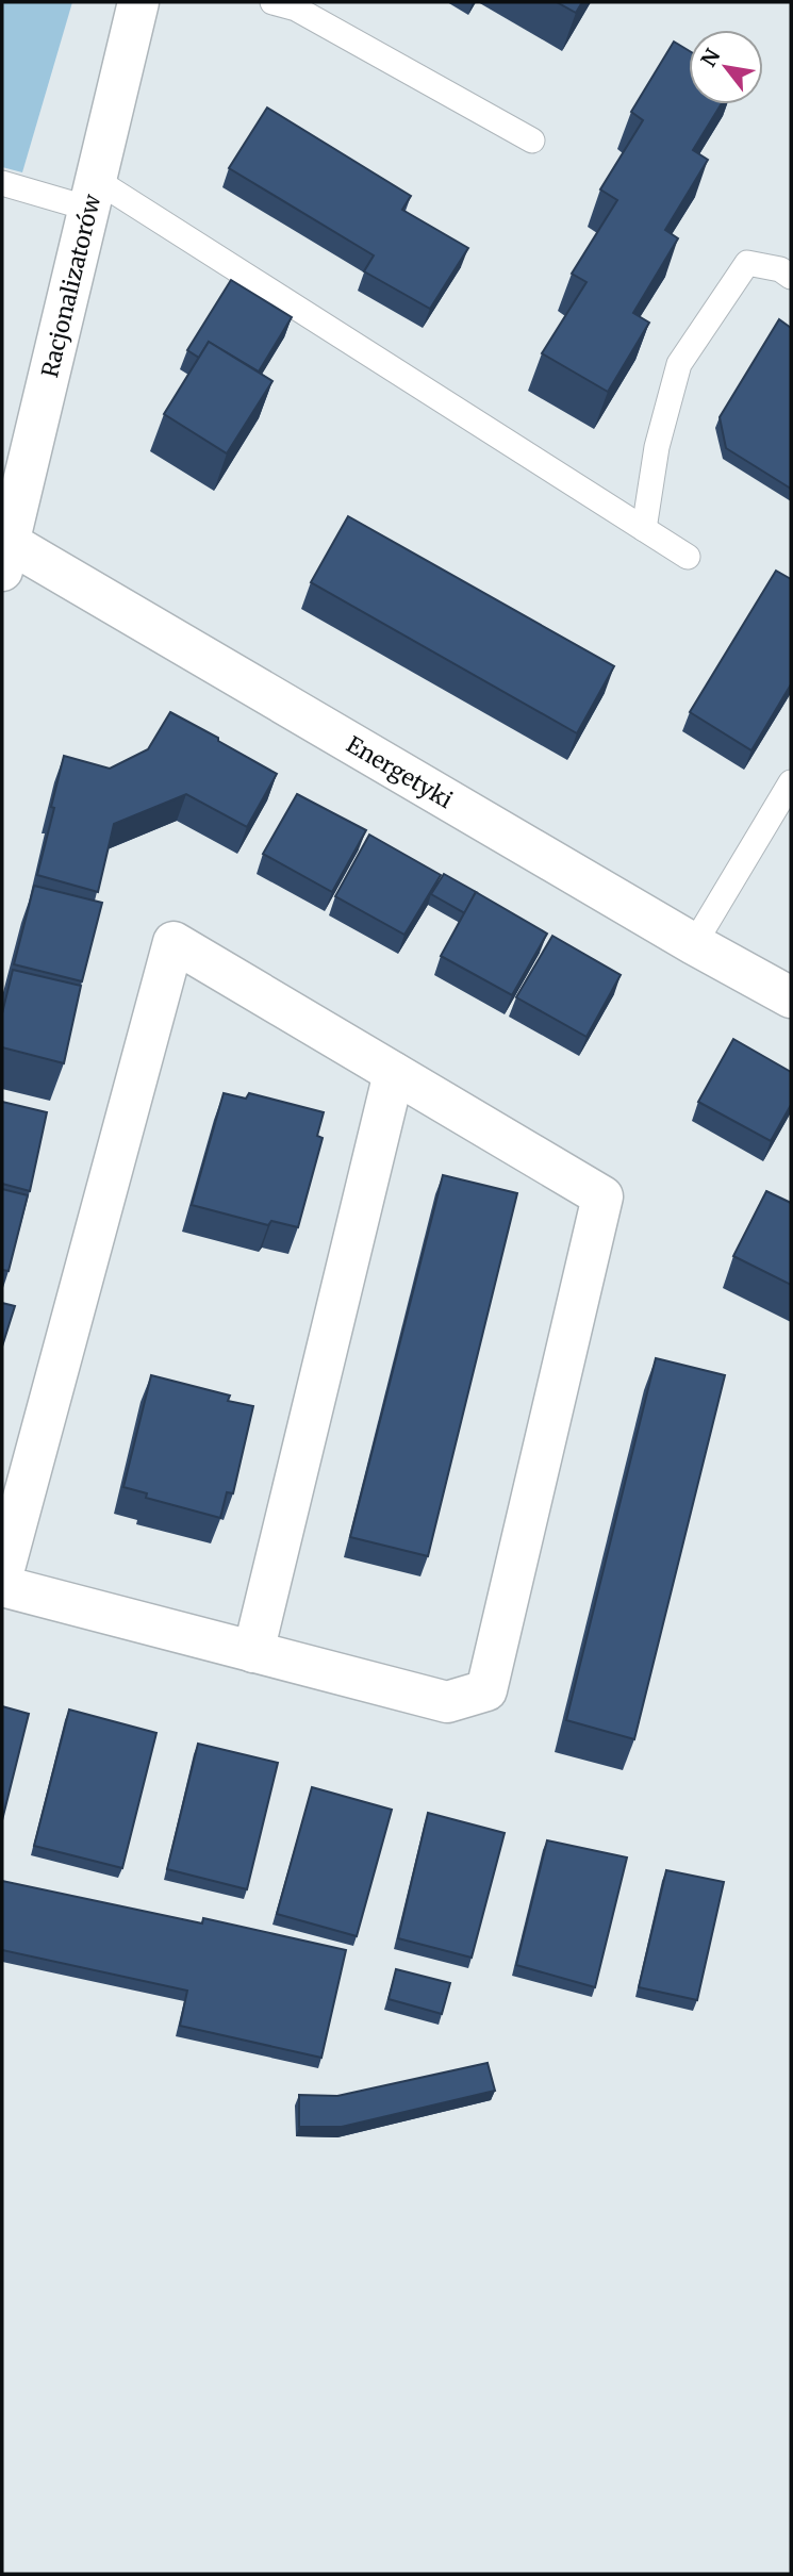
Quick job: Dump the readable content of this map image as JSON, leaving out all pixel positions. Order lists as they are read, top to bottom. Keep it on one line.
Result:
{"streets":{"street":["Racjonalizatorów","Energetyki"]},"crossings":[["Racjonalizatorów","Energetyki"]],"north":"top left"}
